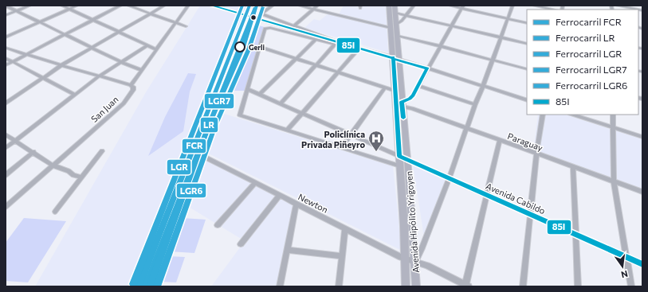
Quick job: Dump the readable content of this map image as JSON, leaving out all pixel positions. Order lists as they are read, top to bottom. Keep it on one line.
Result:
{"streets":{"main road":["Avenida Hipólito Yrigoyen"],"street":["San Juan","Paraguay","Avenida Cabildo","Newton"]},"crossings":[["Paraguay","Avenida Hipólito Yrigoyen"],["Avenida Cabildo","Avenida Hipólito Yrigoyen"],["Newton","Avenida Hipólito Yrigoyen"]],"places":{"other":["Gerli"],"hospital":["Policlínica Privada Piñeyro"]},"lines":["rail line FCR","rail line LGR","rail line LGR7","transit line 85I","rail line LGR6","rail line LR"],"legend":["Ferrocarril FCR","Ferrocarril LR","Ferrocarril LGR","Ferrocarril LGR7","Ferrocarril LGR6","85I"],"north":"bottom"}
